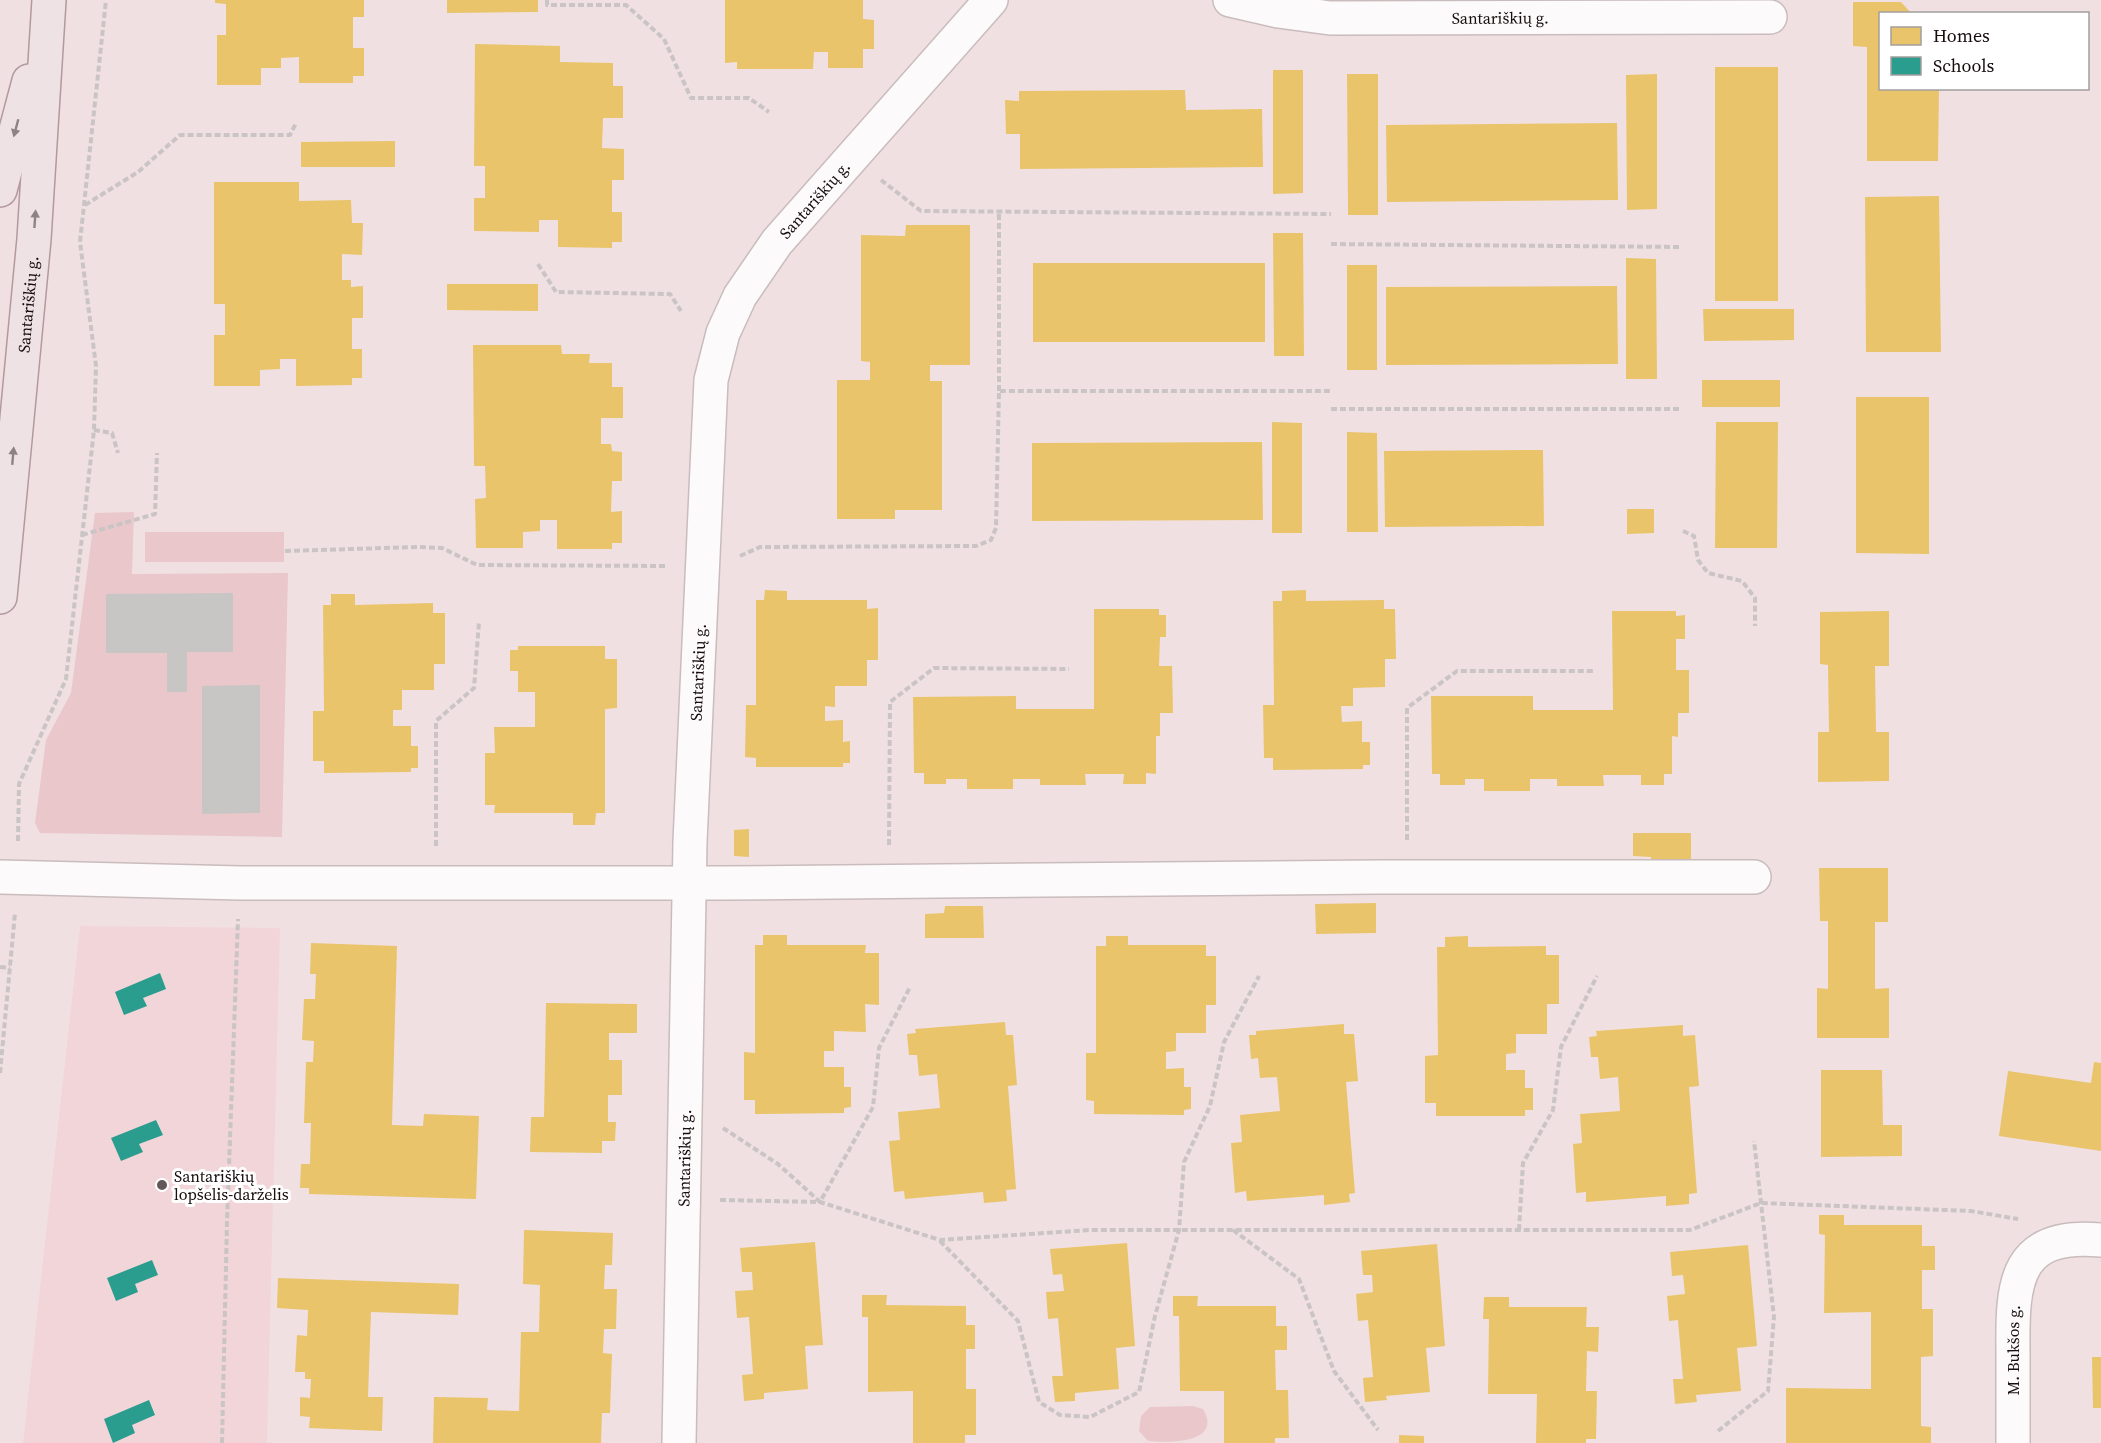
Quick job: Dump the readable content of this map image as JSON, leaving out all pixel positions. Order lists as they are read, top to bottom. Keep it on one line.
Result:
{"streets":{"main road":["Santariškių g."],"street":["M. Bukšos g."]},"places":["Santariškių lopšelis-darželis"],"legend":["Homes","Schools"]}
